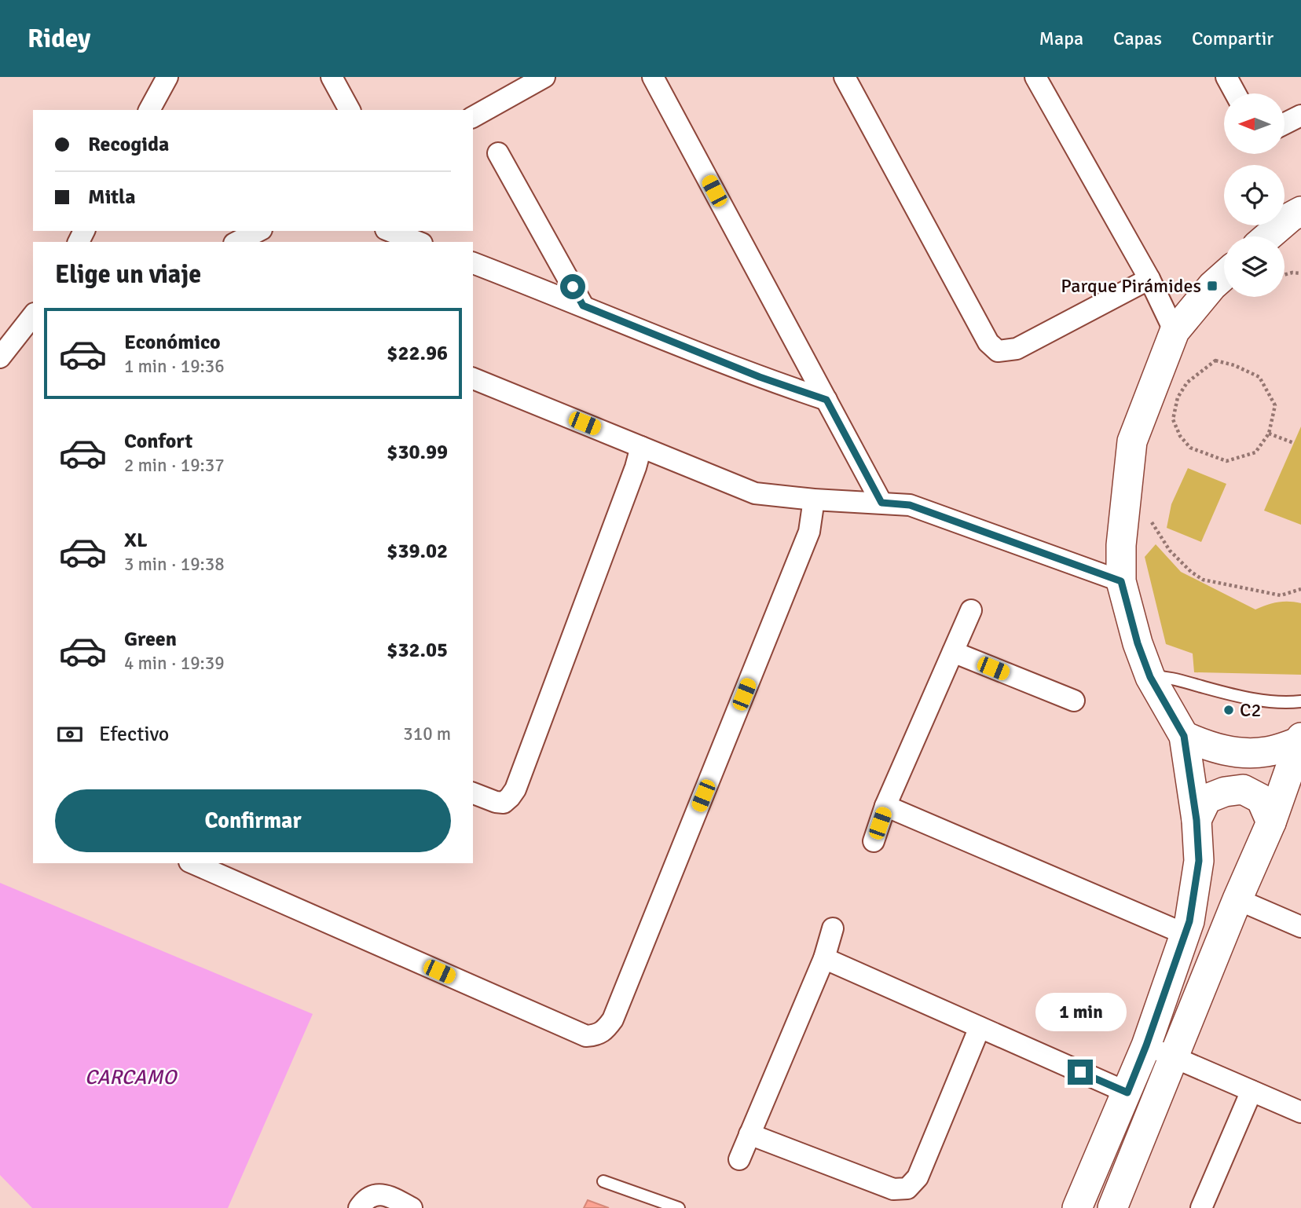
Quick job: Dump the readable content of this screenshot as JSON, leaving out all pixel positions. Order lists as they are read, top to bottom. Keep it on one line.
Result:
{"water":["CARCAMO"],"places":{"transit":["Parque Pirámides"],"other":["C2"]},"north":"left","page":{"header":"Ridey","nav":["Mapa","Capas","Compartir"],"banner":["Recogida","Mitla"],"heading":"Elige un viaje","list":[{"name":"Económico","note":"1 min · 19:36","value":"$22.96"},{"name":"Confort","note":"2 min · 19:37","value":"$30.99"},{"name":"XL","note":"3 min · 19:38","value":"$39.02"},{"name":"Green","note":"4 min · 19:39","value":"$32.05"}],"pay":["Efectivo","310 m"],"buttons":"Confirmar","bubble":"1 min"}}
